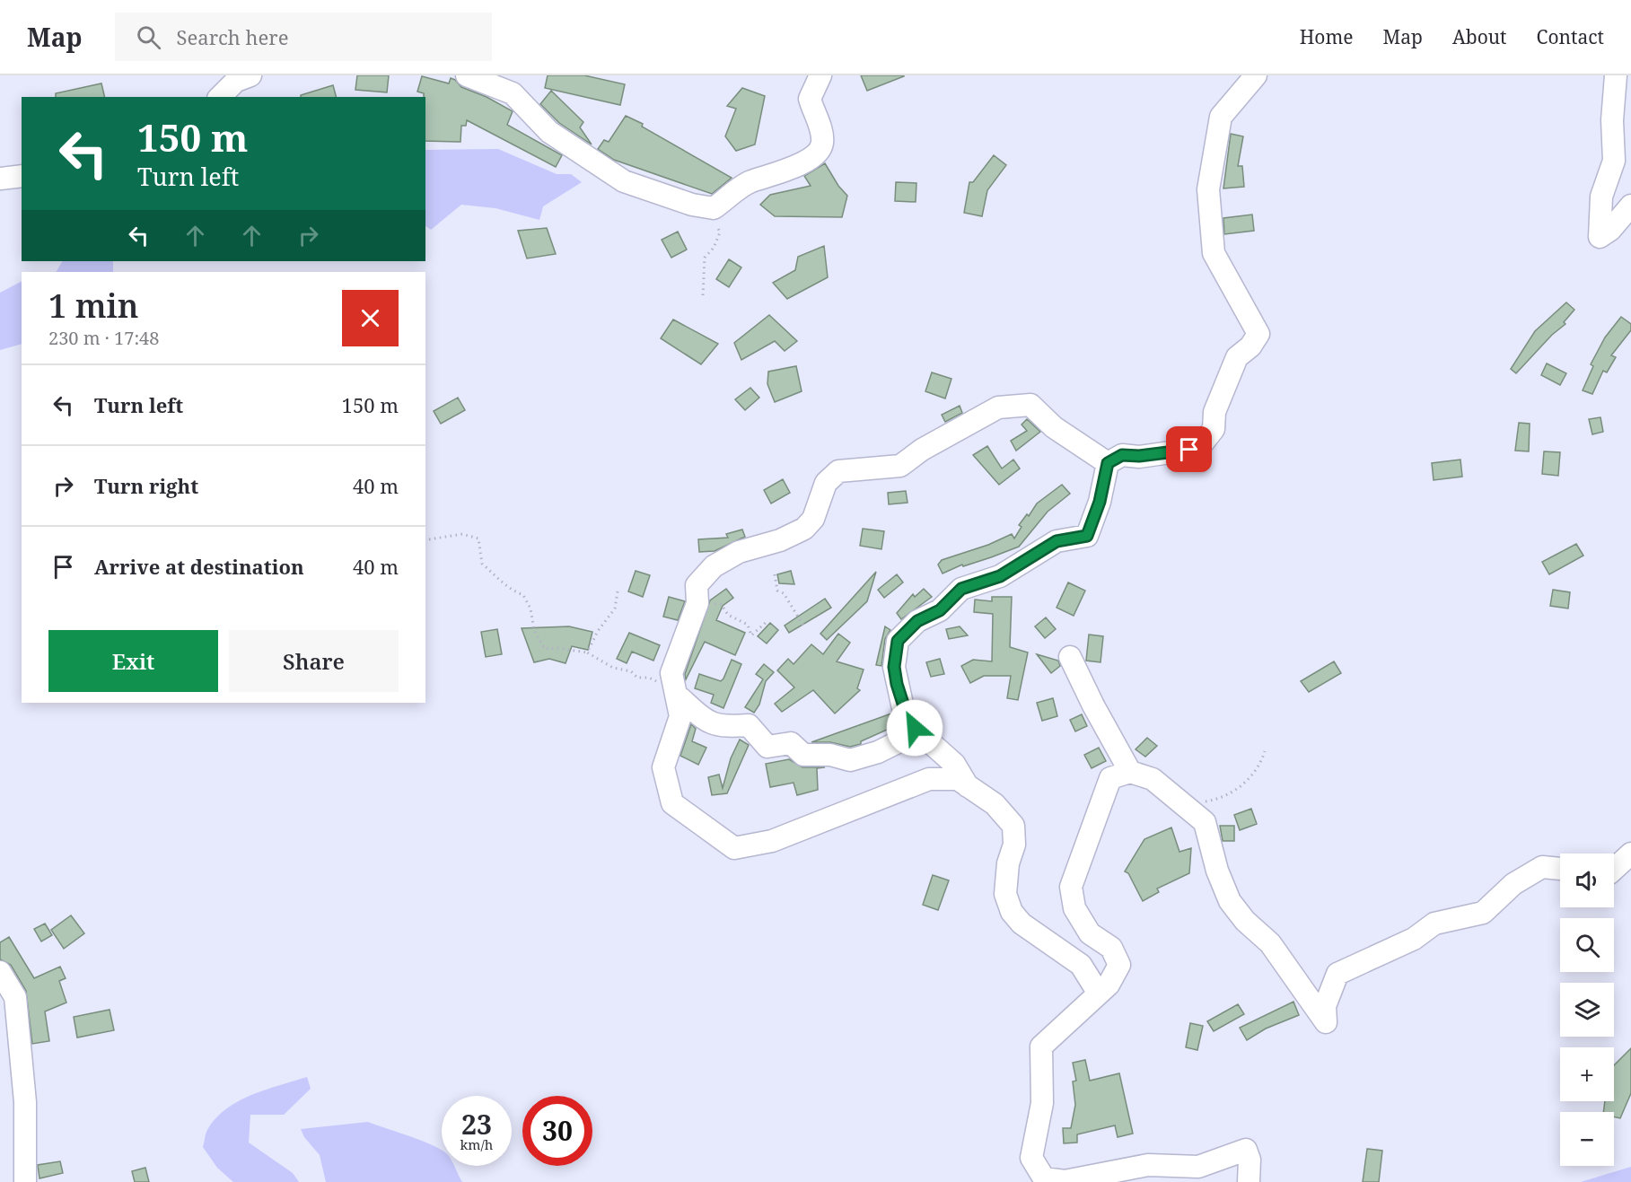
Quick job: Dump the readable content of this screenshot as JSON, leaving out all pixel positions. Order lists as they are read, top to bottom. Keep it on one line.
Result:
{"page":{"header":"Map","search":"Search here","nav":["Home","Map","About","Contact"],"turn":["150 m","Turn left"],"heading":["1 min","230 m · 17:48"],"list":[{"name":"Turn left","value":"150 m"},{"name":"Turn right","value":"40 m"},{"name":"Arrive at destination","value":"40 m"}],"buttons":["Exit","Share"],"map_buttons":["+","−"],"speed":"23 km/h","limit":"30"}}
